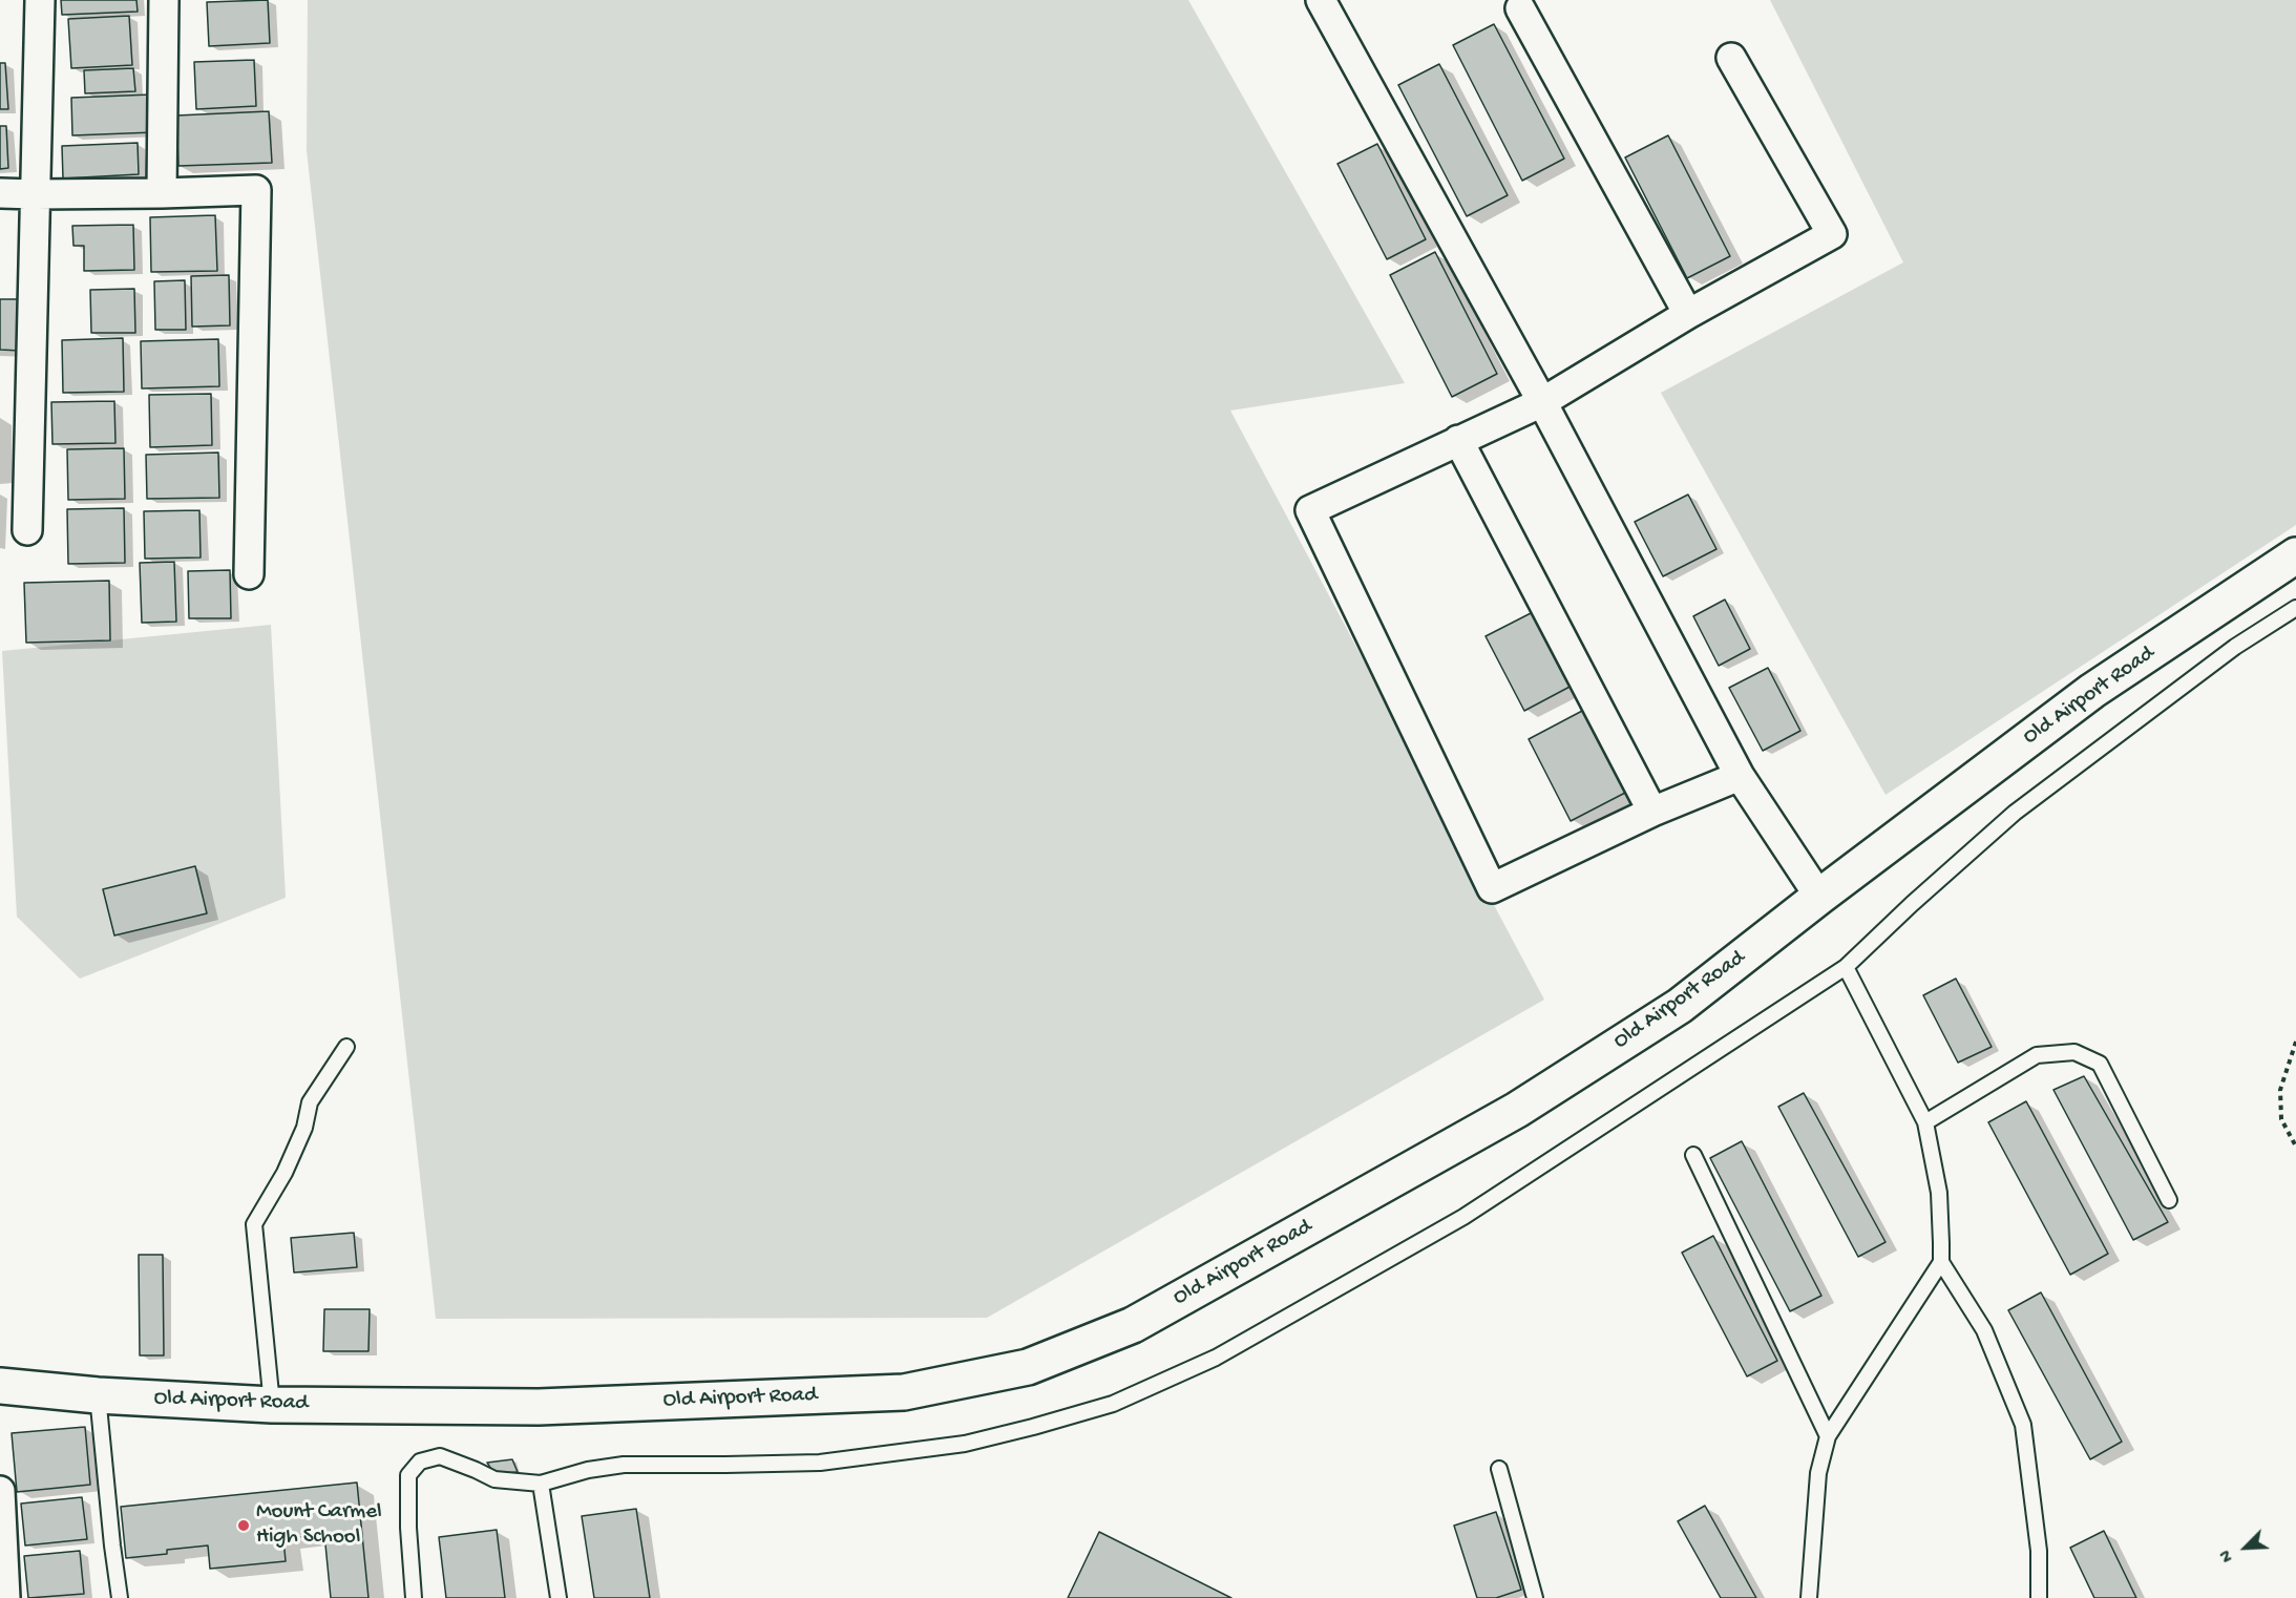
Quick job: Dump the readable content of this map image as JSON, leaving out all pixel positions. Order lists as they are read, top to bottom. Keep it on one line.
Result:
{"streets":{"main road":["Old Airport Road"]},"places":["Mount Carmel High School"],"north":"bottom left"}
